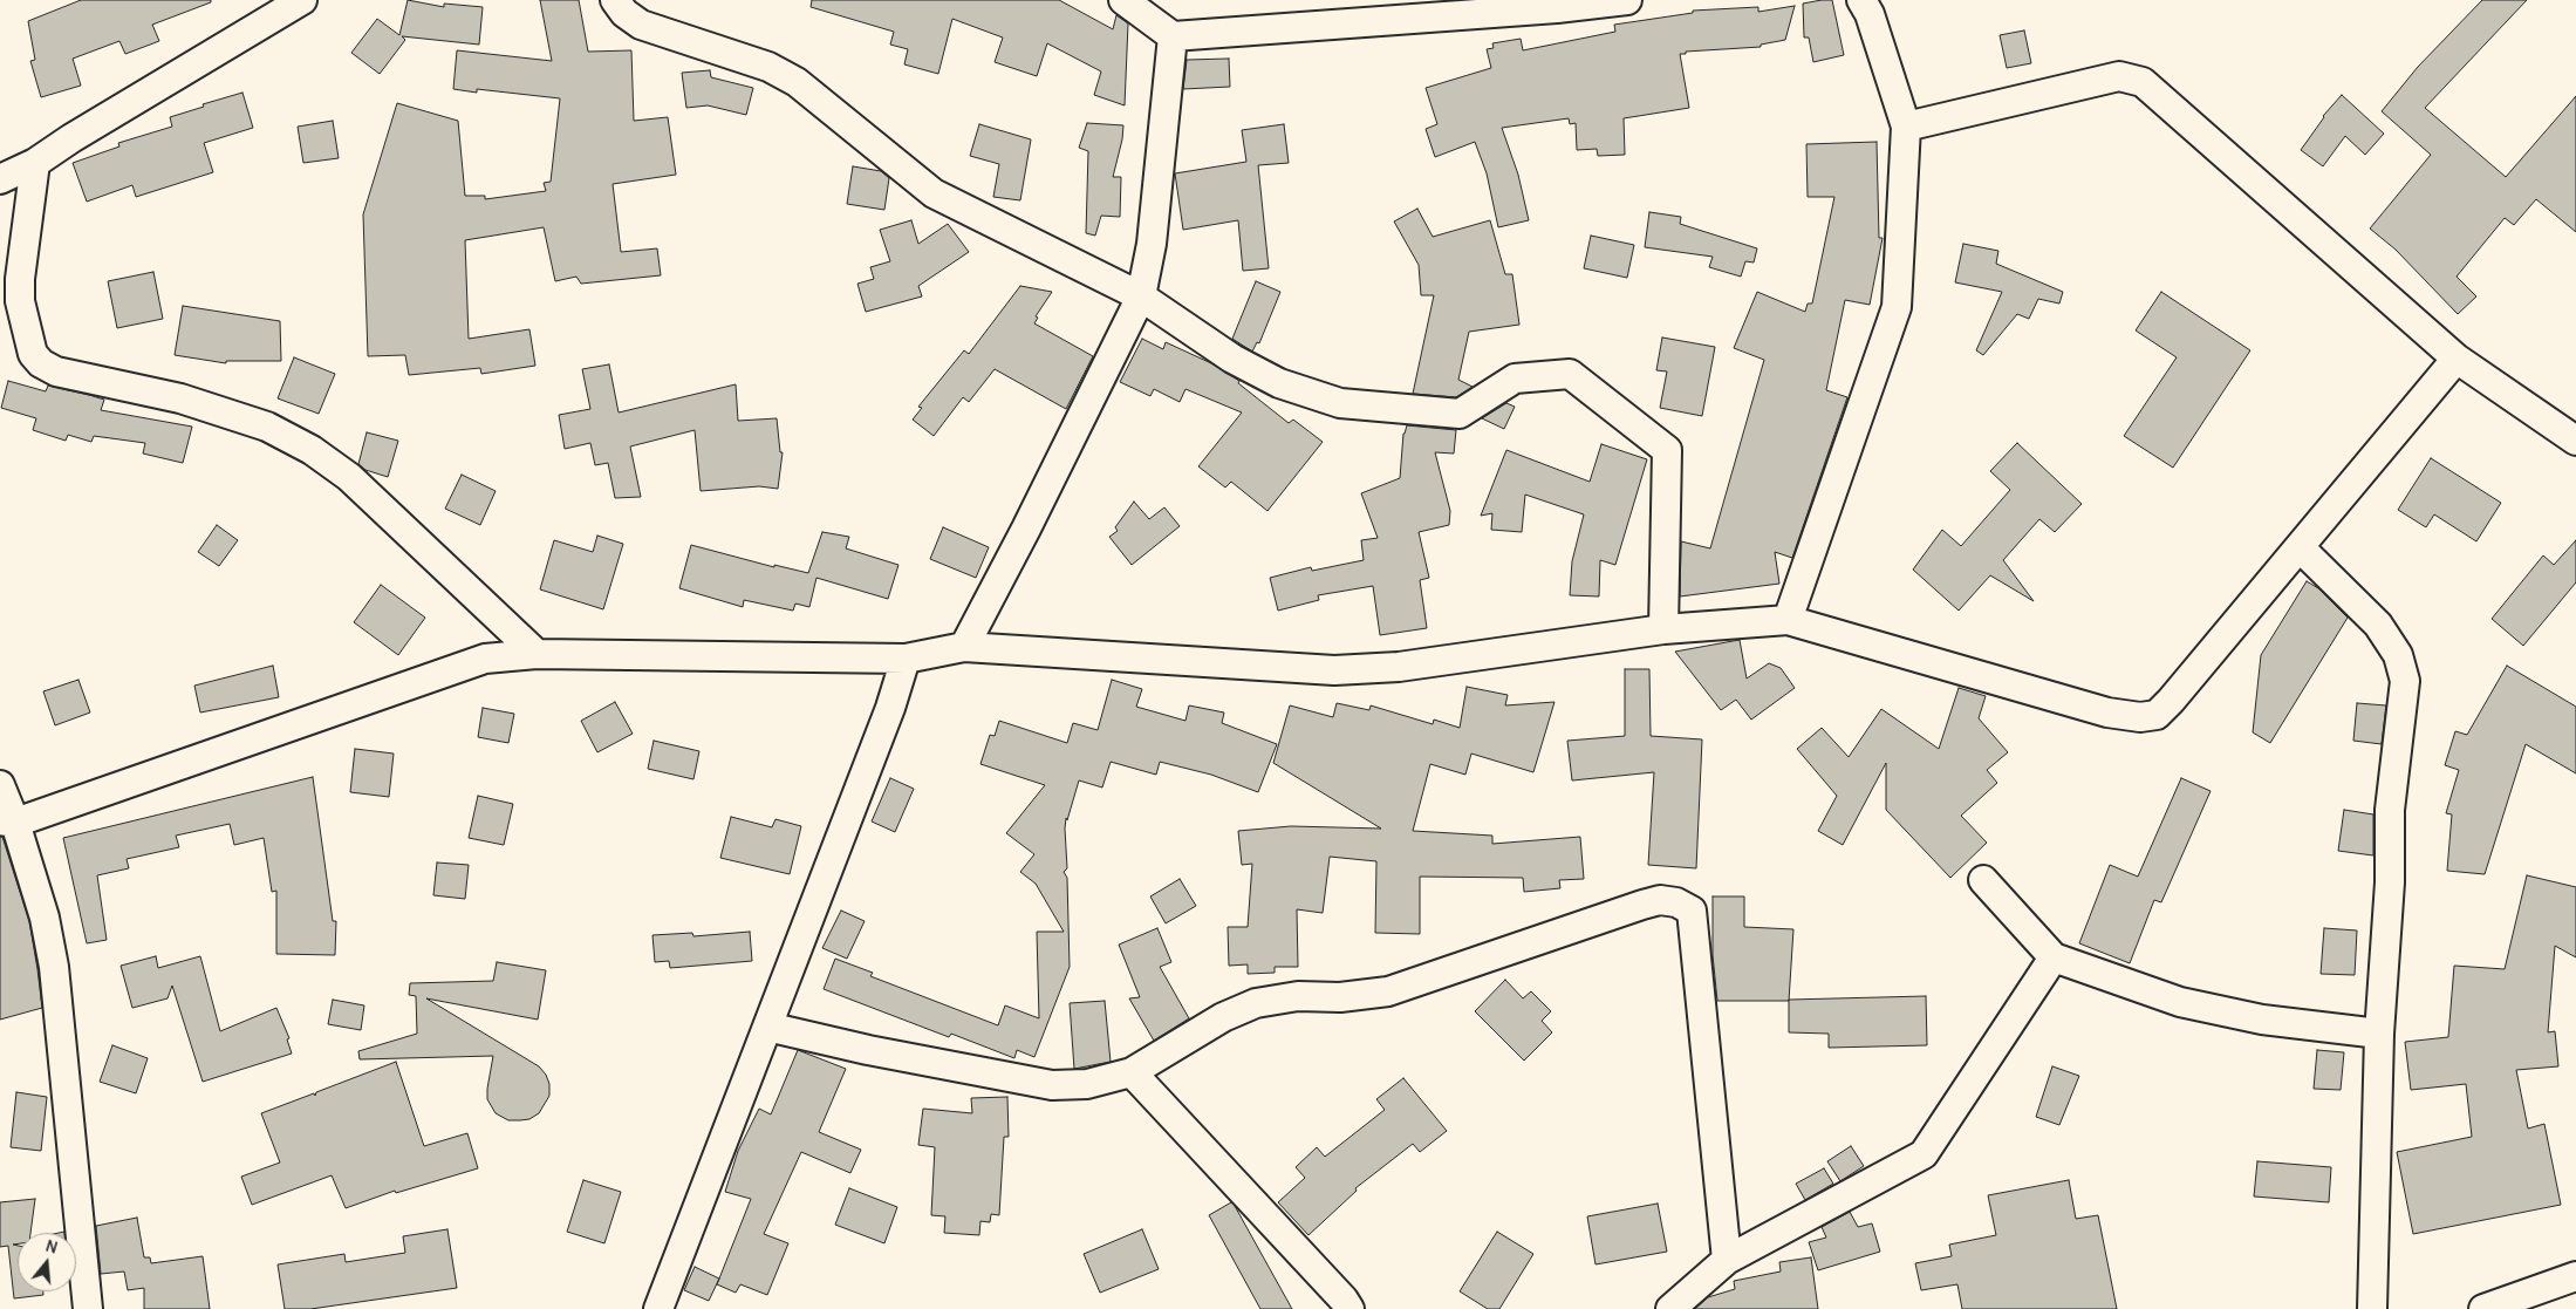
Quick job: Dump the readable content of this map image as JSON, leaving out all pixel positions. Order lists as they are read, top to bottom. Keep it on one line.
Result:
{"north":"top"}
